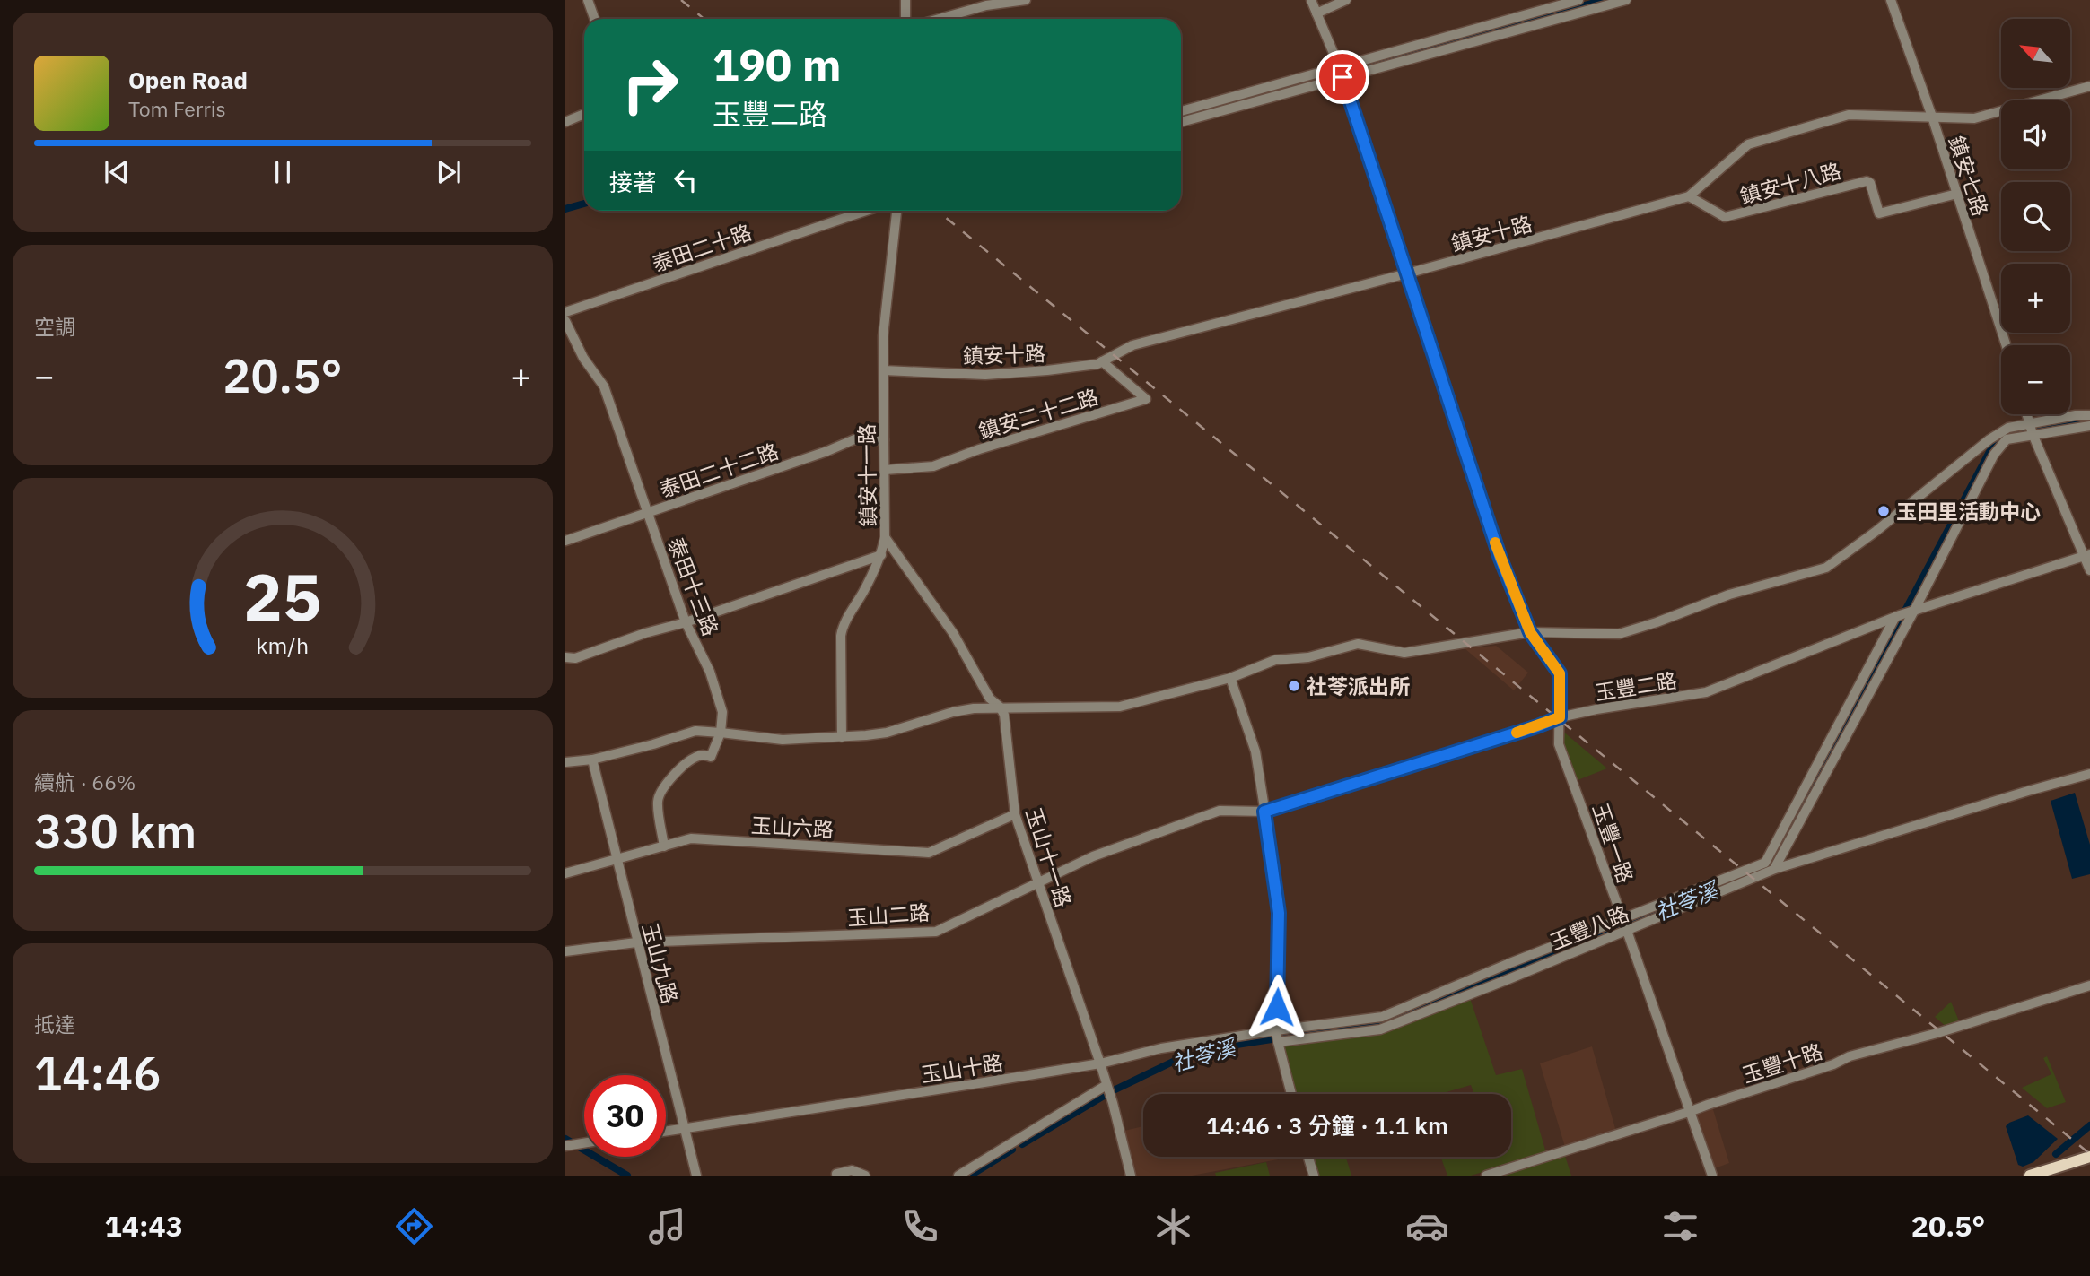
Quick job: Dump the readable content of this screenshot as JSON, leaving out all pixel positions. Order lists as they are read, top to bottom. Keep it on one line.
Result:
{"streets":{"street":["鎮安七路","鎮安十八路","鎮安十路","泰田二十路","鎮安二十二路","泰田二十二路","鎮安十一路","泰田十三路","玉豐二路","玉山六路","玉豐一路","玉山十一路","玉山二路","玉豐八路","玉山九路","玉豐十路","玉山十路"]},"crossings":[["鎮安七路","鎮安十八路"],["鎮安七路","鎮安十路"],["鎮安十八路","鎮安十路"],["鎮安十路","鎮安二十二路"],["鎮安十路","鎮安十一路"],["鎮安十路","玉豐一路"],["鎮安二十二路","鎮安十一路"],["泰田二十二路","鎮安十一路"],["泰田二十二路","泰田十三路"],["鎮安十一路","玉山十一路"],["玉豐二路","玉豐一路"],["玉豐二路","玉山二路"],["玉山六路","玉山十一路"],["玉山六路","玉山九路"],["玉豐一路","玉豐八路"],["玉豐一路","玉豐十路"],["玉山十一路","玉山二路"],["玉山十一路","玉山十路"],["玉山二路","玉山九路"],["玉豐八路","玉山十路"],["玉山九路","玉山十路"]],"water":["社苓溪"],"places":["玉田里活動中心","社苓派出所"],"north":"top left","page":{"map_buttons":["+","−"],"turn":["190 m","玉豐二路"],"song":["Open Road","Tom Ferris"],"then":"接著","tile":["空調",["續航 · 66%","330 km"],["抵達","14:46"]],"heat":["−","20.5°","+"],"limit":"30","trip":"14:46 · 3 分鐘 · 1.1 km","tabs":["14:43","20.5°"],"gauge":["25","km/h"]}}
